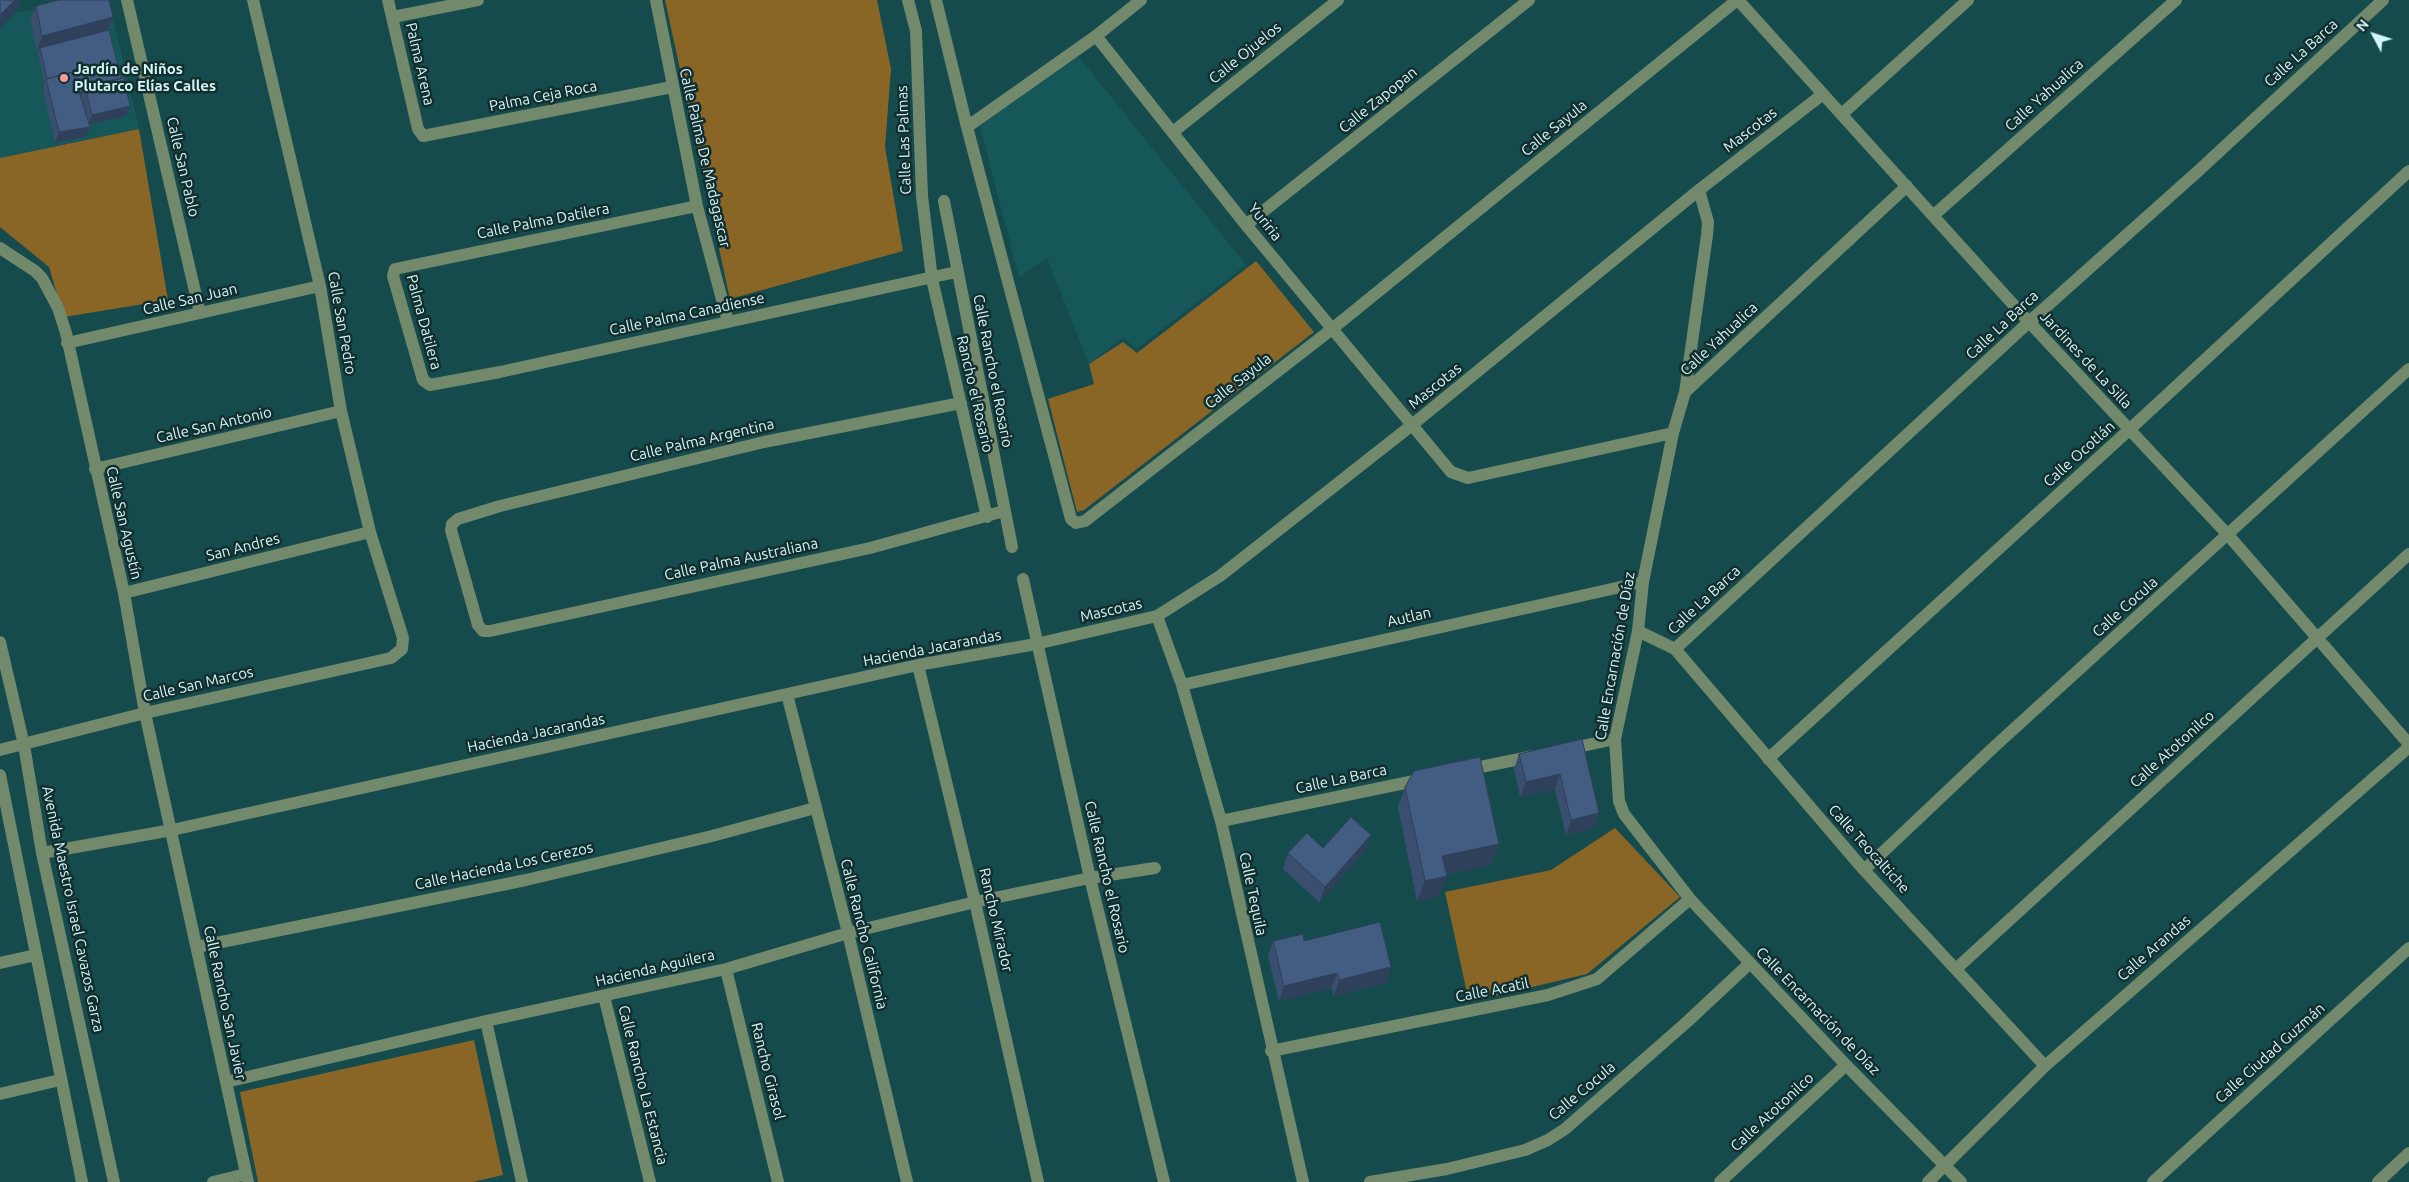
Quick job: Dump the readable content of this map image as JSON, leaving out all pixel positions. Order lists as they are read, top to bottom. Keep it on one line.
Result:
{"streets":{"street":["Calle Ojuelos","Calle La Barca","Palma Arena","Calle Yahualica","Palma Ceja Roca","Calle Zapopan","Calle Sayula","Mascotas","Calle Las Palmas","Calle Palma De Madagascar","Calle San Pablo","Calle Palma Datilera","Yuriria","Calle San Juan","Calle Palma Canadiense","Palma Datilera","Calle San Pedro","Jardines de La Silla","Calle Rancho el Rosario","Rancho el Rosario","Calle San Antonio","Calle Palma Argentina","Calle Ocotlán","Calle San Agustín","San Andres","Calle Palma Australiana","Calle Cocula","Autlan","Hacienda Jacarandas","Calle Encarnación de Díaz","Calle San Marcos","Calle Atotonilco","Calle Teocaltiche","Calle Hacienda Los Cerezos","Calle Tequila","Avenida Maestro Israel Cavazos Garza","Rancho Mirador","Calle Rancho California","Calle Arandas","Hacienda Aguilera","Calle Acatil","Calle Rancho San Javier","Calle Ciudad Guzmán","Rancho Girasol","Calle Rancho La Estancia"]},"crossings":[["Calle Ojuelos","Yuriria"],["Calle La Barca","Jardines de La Silla"],["Calle La Barca","Calle Encarnación de Díaz"],["Calle La Barca","Calle Teocaltiche"],["Calle La Barca","Calle Tequila"],["Palma Arena","Palma Ceja Roca"],["Calle Yahualica","Jardines de La Silla"],["Calle Yahualica","Calle Encarnación de Díaz"],["Palma Ceja Roca","Calle Palma De Madagascar"],["Calle Zapopan","Yuriria"],["Calle Sayula","Yuriria"],["Calle Sayula","Jardines de La Silla"],["Mascotas","Yuriria"],["Mascotas","Jardines de La Silla"],["Mascotas","Calle Rancho el Rosario"],["Mascotas","Hacienda Jacarandas"],["Mascotas","Calle Encarnación de Díaz"],["Mascotas","Calle Tequila"],["Calle Las Palmas","Calle Palma Canadiense"],["Calle Las Palmas","Rancho el Rosario"],["Calle Palma De Madagascar","Calle Palma Datilera"],["Calle Palma De Madagascar","Calle Palma Canadiense"],["Calle San Pablo","Calle San Juan"],["Calle Palma Datilera","Palma Datilera"],["Calle San Juan","Calle San Pedro"],["Calle San Juan","Calle San Agustín"],["Calle Palma Canadiense","Palma Datilera"],["Calle Palma Canadiense","Calle Rancho el Rosario"],["Calle Palma Canadiense","Rancho el Rosario"],["Calle San Pedro","Calle San Antonio"],["Calle San Pedro","San Andres"],["Calle San Pedro","Calle San Marcos"],["Jardines de La Silla","Calle Ocotlán"],["Jardines de La Silla","Calle Cocula"],["Jardines de La Silla","Calle Atotonilco"],["Jardines de La Silla","Calle Arandas"],["Calle Rancho el Rosario","Calle Palma Australiana"],["Calle Rancho el Rosario","Hacienda Jacarandas"],["Calle Rancho el Rosario","Hacienda Aguilera"],["Rancho el Rosario","Calle Palma Argentina"],["Rancho el Rosario","Calle Palma Australiana"],["Calle San Antonio","Calle San Agustín"],["Calle Palma Argentina","Calle Palma Australiana"],["Calle Ocotlán","Calle Teocaltiche"],["Calle San Agustín","San Andres"],["Calle San Agustín","Hacienda Jacarandas"],["Calle San Agustín","Calle San Marcos"],["Calle San Agustín","Calle Rancho San Javier"],["Calle Cocula","Calle Encarnación de Díaz"],["Calle Cocula","Calle Teocaltiche"],["Autlan","Calle Encarnación de Díaz"],["Autlan","Calle Tequila"],["Hacienda Jacarandas","Avenida Maestro Israel Cavazos Garza"],["Hacienda Jacarandas","Rancho Mirador"],["Hacienda Jacarandas","Calle Rancho California"],["Hacienda Jacarandas","Calle Rancho San Javier"],["Calle Encarnación de Díaz","Calle Atotonilco"],["Calle Encarnación de Díaz","Calle Arandas"],["Calle Encarnación de Díaz","Calle Acatil"],["Calle San Marcos","Avenida Maestro Israel Cavazos Garza"],["Calle Atotonilco","Calle Teocaltiche"],["Calle Teocaltiche","Calle Arandas"],["Calle Hacienda Los Cerezos","Calle Rancho California"],["Calle Hacienda Los Cerezos","Calle Rancho San Javier"],["Calle Tequila","Calle Acatil"],["Rancho Mirador","Hacienda Aguilera"],["Calle Rancho California","Hacienda Aguilera"],["Hacienda Aguilera","Calle Rancho San Javier"],["Hacienda Aguilera","Rancho Girasol"],["Hacienda Aguilera","Calle Rancho La Estancia"]],"places":["Jardín de Niños Plutarco Elías Calles"],"north":"top left"}
